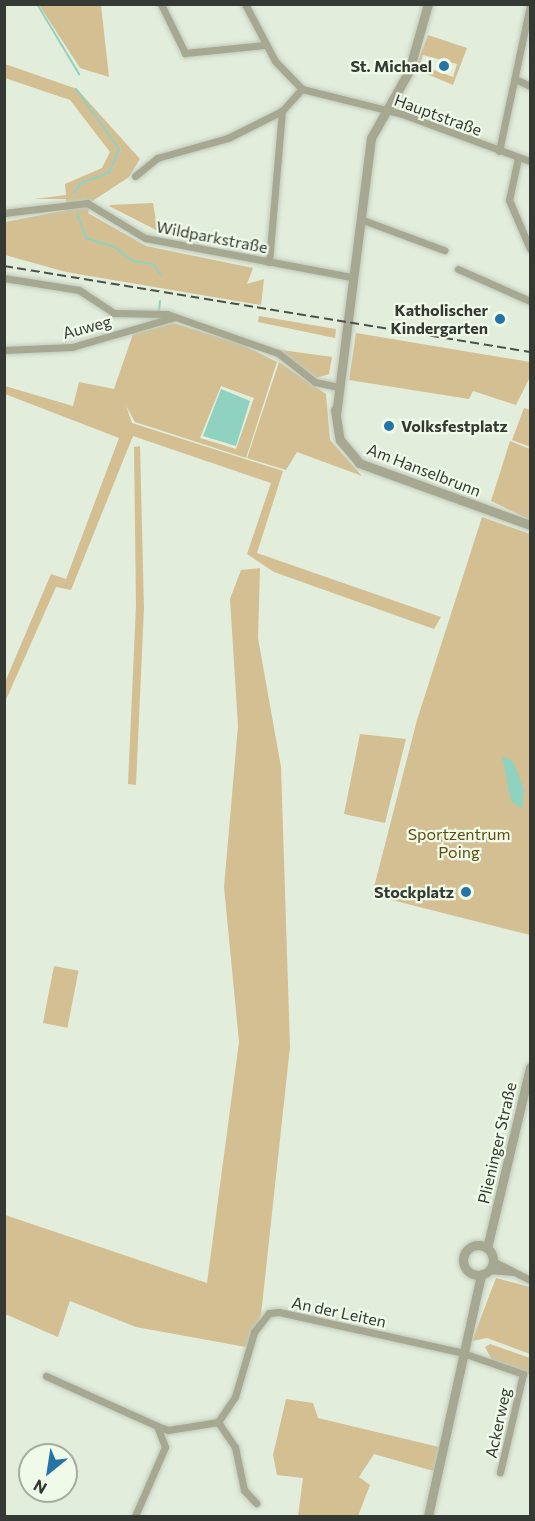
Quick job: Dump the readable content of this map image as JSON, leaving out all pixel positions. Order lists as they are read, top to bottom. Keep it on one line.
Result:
{"streets":{"street":["Hauptstraße","Wildparkstraße","Auweg","Am Hanselbrunn","Plieninger Straße","An der Leiten","Ackerweg"]},"crossings":[["Hauptstraße","Am Hanselbrunn"],["Wildparkstraße","Am Hanselbrunn"],["Plieninger Straße","An der Leiten"],["Plieninger Straße","Ackerweg"],["An der Leiten","Ackerweg"]],"parks":["Sportzentrum Poing"],"places":["St. Michael","Katholischer Kindergarten","Volksfestplatz","Stockplatz"],"north":"bottom left"}
